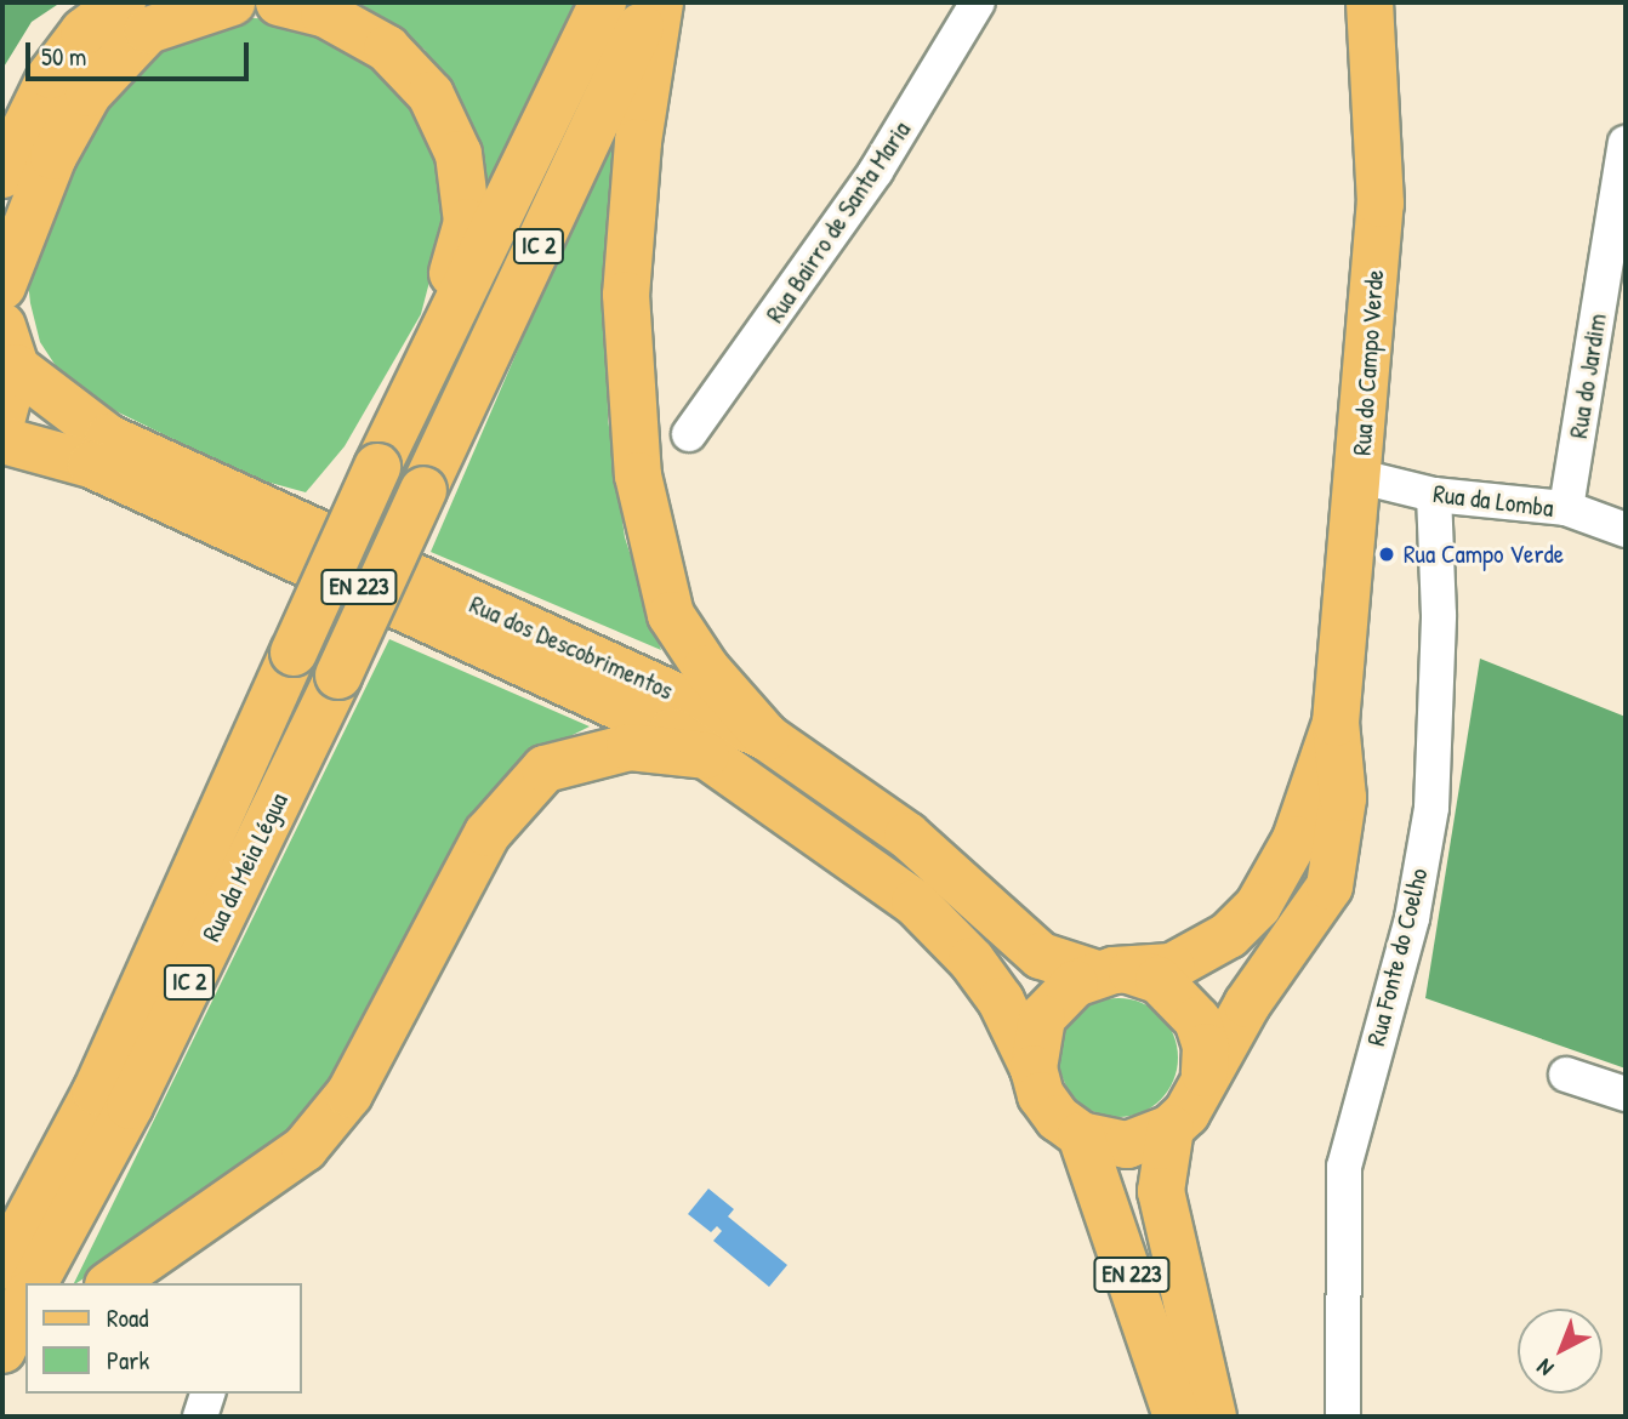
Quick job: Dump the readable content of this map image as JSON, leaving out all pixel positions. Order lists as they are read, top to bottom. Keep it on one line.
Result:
{"streets":{"main road":["IC 2","Rua do Campo Verde","EN 223","Rua dos Descobrimentos","Rua da Meia Légua"],"street":["Rua Bairro de Santa Maria","Rua do Jardim","Rua da Lomba","Rua Fonte do Coelho"]},"crossings":[["IC 2","Rua da Meia Légua"],["Rua do Campo Verde","Rua da Lomba"],["Rua do Campo Verde","EN 223"],["Rua do Campo Verde","Rua dos Descobrimentos"],["Rua do Jardim","Rua da Lomba"],["Rua da Lomba","Rua Fonte do Coelho"],["EN 223","Rua dos Descobrimentos"]],"places":["Rua Campo Verde"],"legend":["Road","Park"],"scale_bar":"50 m","north":"bottom left"}
